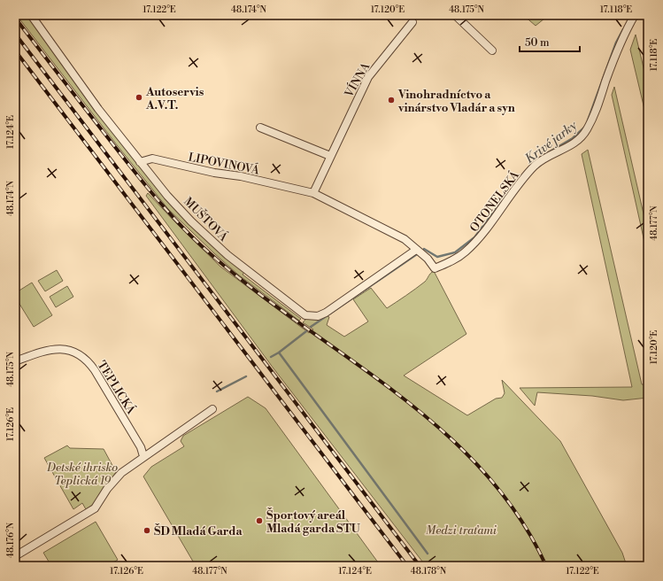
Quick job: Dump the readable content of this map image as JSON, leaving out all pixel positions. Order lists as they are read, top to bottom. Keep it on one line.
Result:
{"streets":{"street":["VÍNNA","LIPOVINOVÁ","OTONELSKÁ","MUŠTOVÁ","TEPLICKÁ"]},"crossings":[["VÍNNA","LIPOVINOVÁ"],["LIPOVINOVÁ","OTONELSKÁ"],["LIPOVINOVÁ","MUŠTOVÁ"]],"water":["Krivé jarky"],"parks":["Detské ihrisko Teplická 19","Medzi traťami"],"places":["Autoservis A.V.T.","Vinohradníctvo a vinárstvo Vladár a syn","Športový areál Mladá garda STU","ŠD Mladá Garda"],"scale_bar":"50 m","coordinates":["17.122°E","48.174°N","17.120°E","48.175°N","17.118°E","17.124°E","48.177°N","17.126°E","48.176°N","48.178°N"]}
